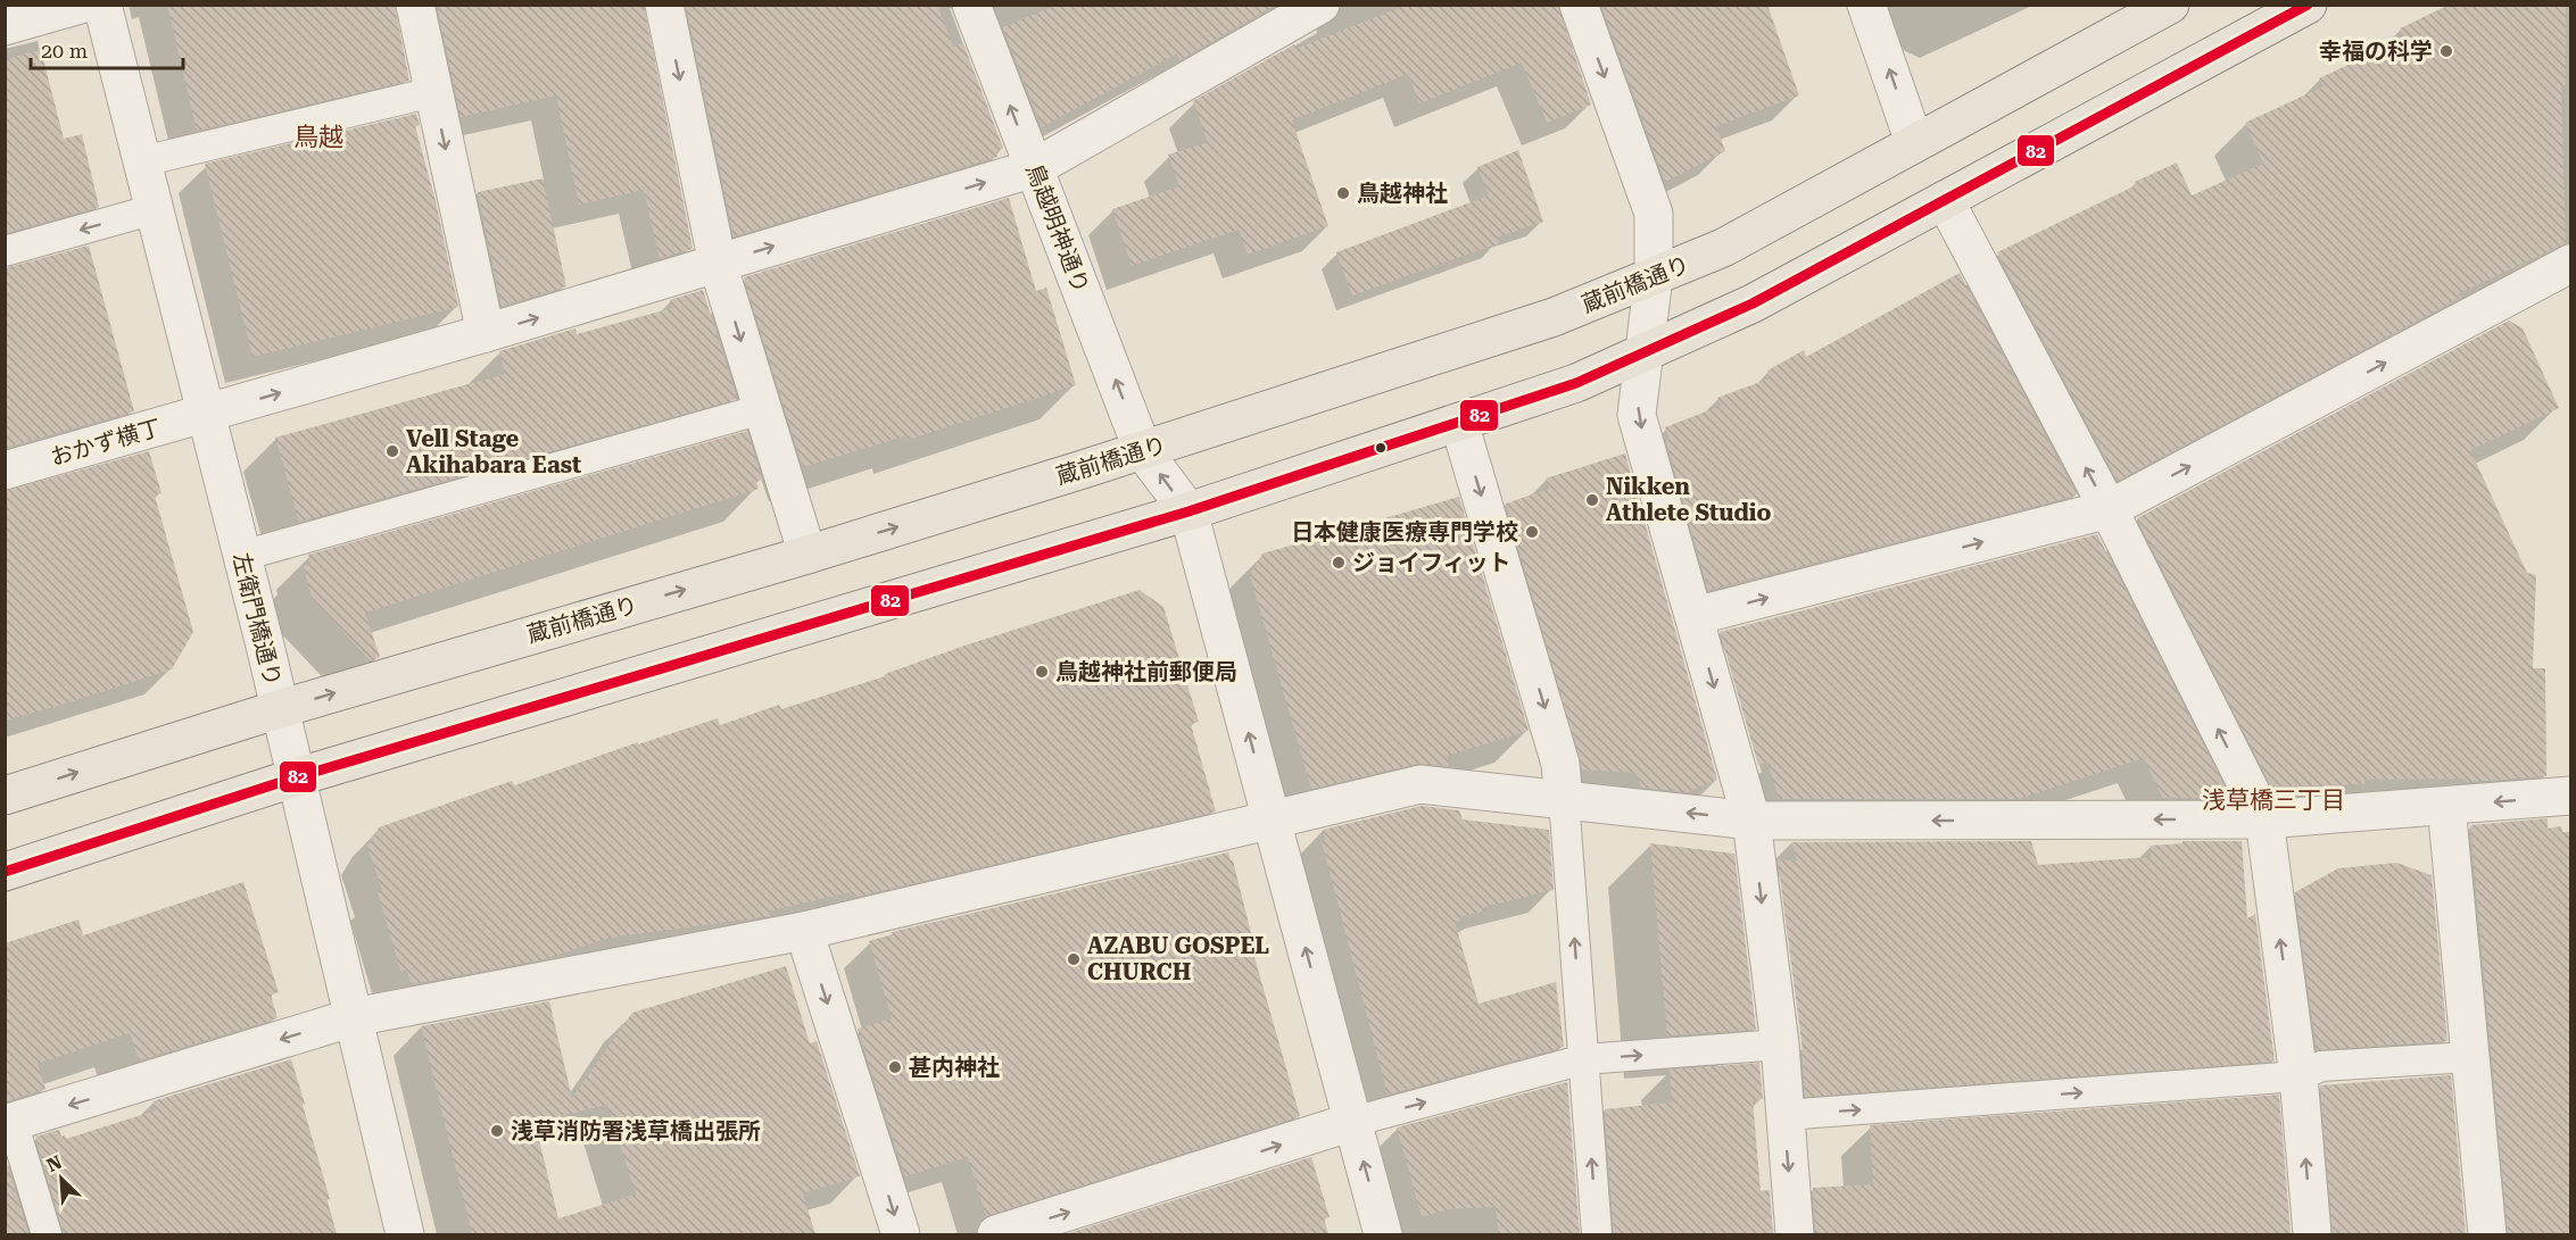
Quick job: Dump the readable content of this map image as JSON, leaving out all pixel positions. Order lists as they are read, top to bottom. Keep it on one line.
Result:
{"streets":{"main road":["蔵前橋通り"],"street":["鳥越明神通り","おかず横丁","左衛門橋通り"]},"crossings":[["鳥越明神通り","蔵前橋通り"],["鳥越明神通り","おかず横丁"],["蔵前橋通り","左衛門橋通り"],["おかず横丁","左衛門橋通り"]],"one_way":["おかず横丁"],"districts":["鳥越","浅草橋三丁目"],"places":["幸福の科学","鳥越神社","Vell Stage Akihabara East","Nikken Athlete Studio","日本健康医療専門学校","ジョイフィット","鳥越神社前郵便局","AZABU GOSPEL CHURCH","甚内神社","浅草消防署浅草橋出張所"],"lines":["transit line 82"],"scale_bar":"20 m","north":"top left"}
